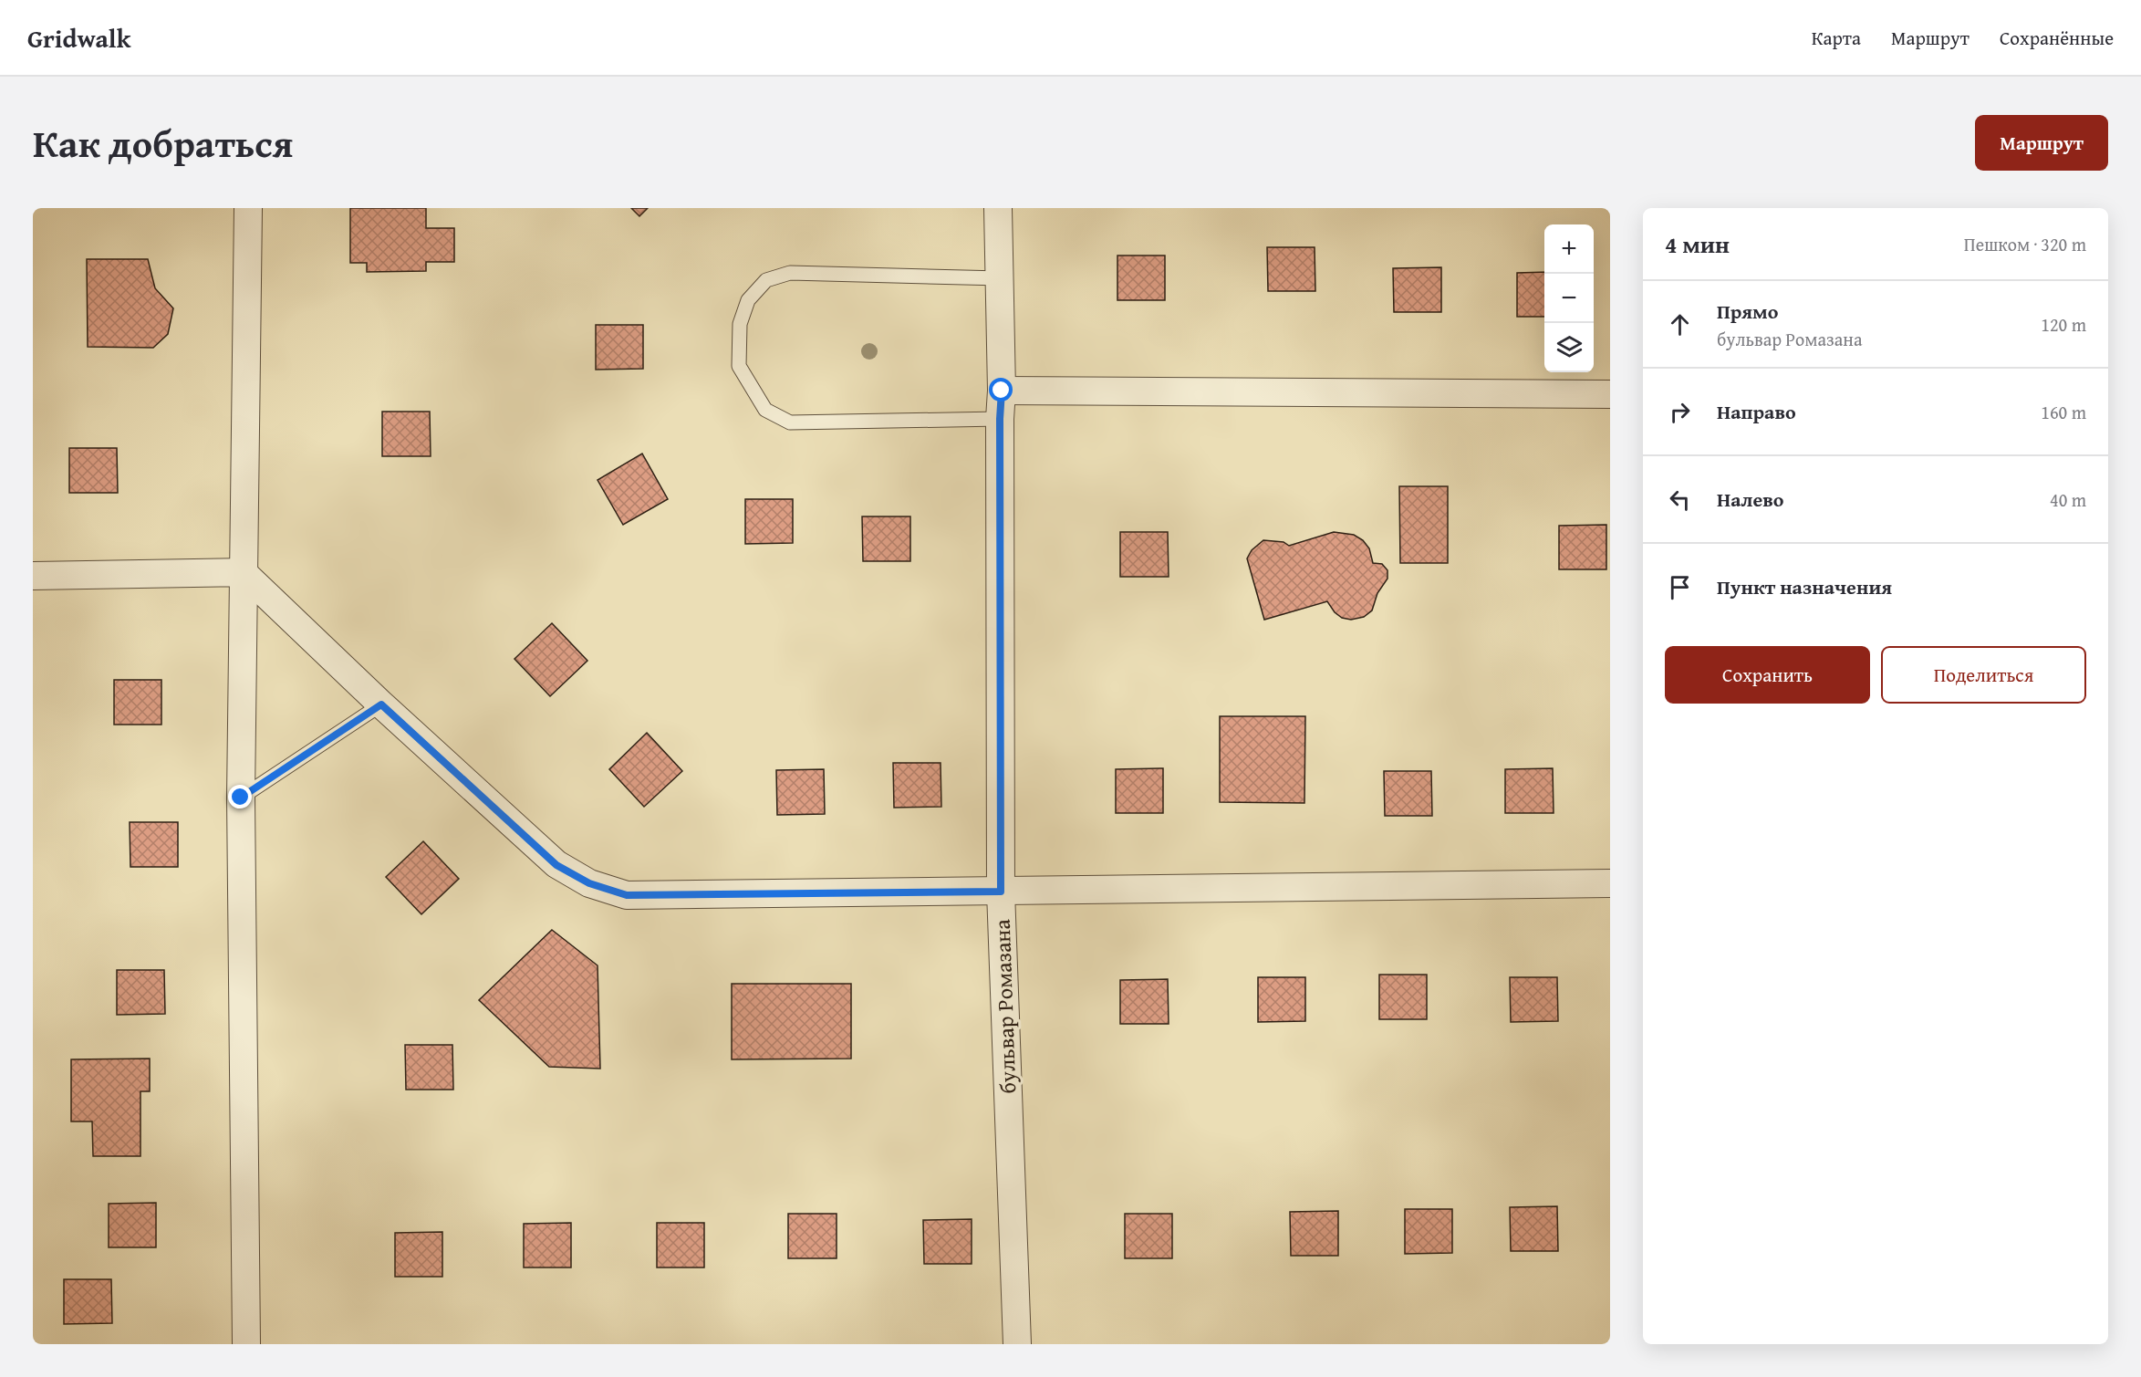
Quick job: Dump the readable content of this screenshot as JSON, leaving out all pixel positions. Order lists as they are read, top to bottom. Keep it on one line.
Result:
{"streets":{"street":["бульвар Ромазана"]},"page":{"header":"Gridwalk","nav":["Карта","Маршрут","Сохранённые"],"title":"Как добраться","buttons":["Маршрут",["Сохранить","Поделиться"]],"heading":["4 мин","Пешком · 320 m"],"map_buttons":["+","−"],"list":[["Прямо","бульвар Ромазана","120 m"],["Направо","160 m"],["Налево","40 m"],"Пункт назначения"]}}
